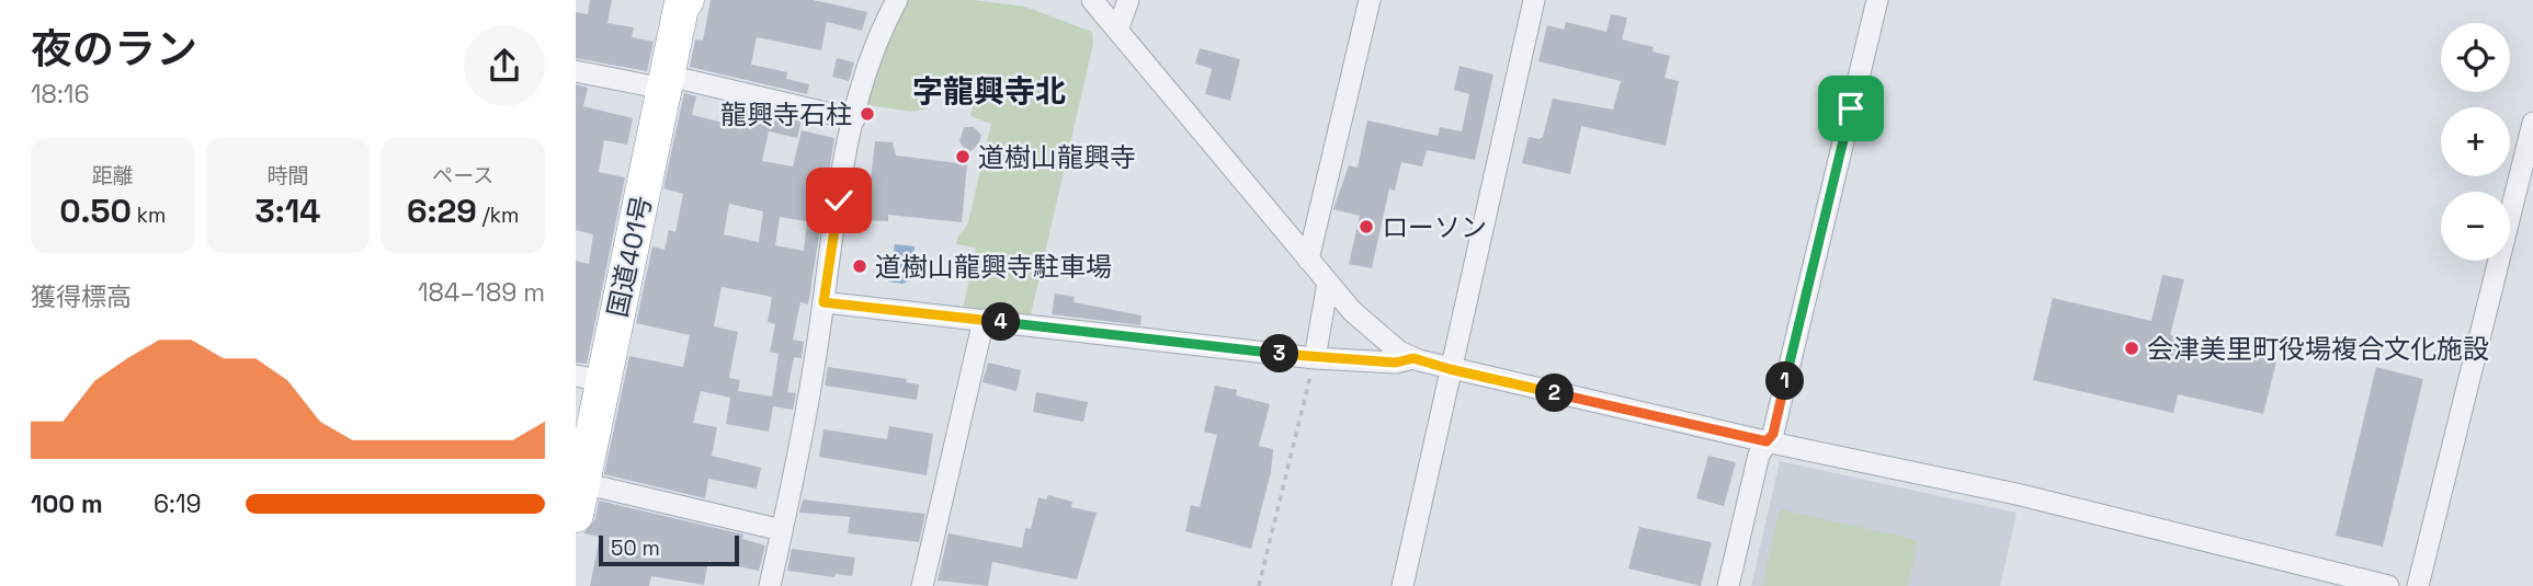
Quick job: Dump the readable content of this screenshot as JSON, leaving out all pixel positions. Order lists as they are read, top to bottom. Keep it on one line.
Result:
{"streets":{"highway":["国道401号"]},"districts":["字龍興寺北"],"places":["龍興寺石柱","道樹山龍興寺","ローソン","道樹山龍興寺駐車場","会津美里町役場複合文化施設"],"scale_bar":"50 m","page":{"heading":["夜のラン","18:16"],"map_buttons":["+","−"],"stats":[["距離","0.50 km"],["時間","3:14"],["ペース","6:29 /km"]],"chart":["獲得標高","184–189 m"],"pins":["4","3","1","2"],"list":[{"name":"100 m","note":"6:19"}],"scale":"50 m"}}
